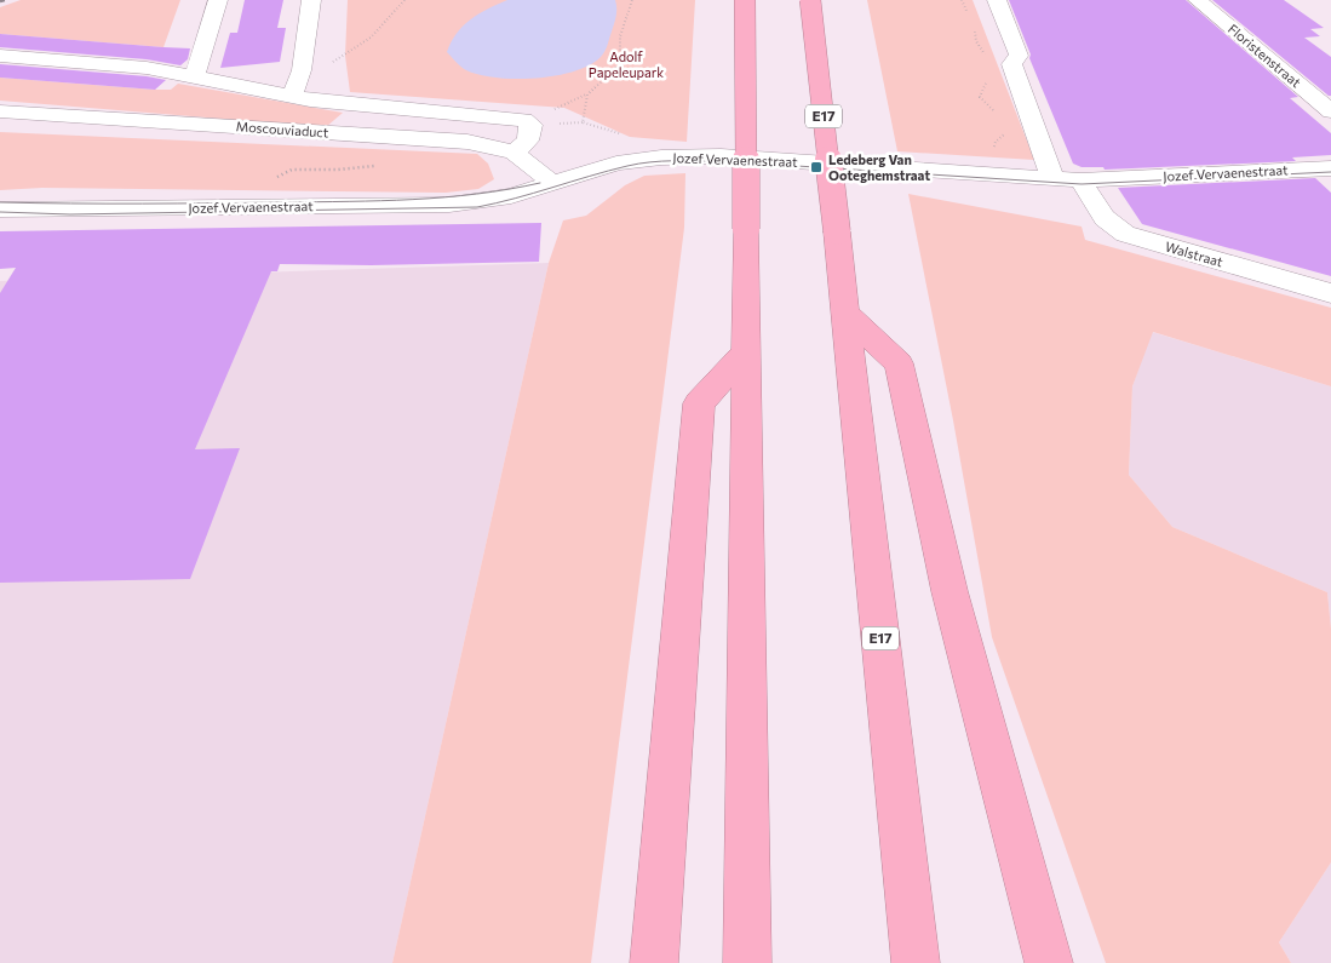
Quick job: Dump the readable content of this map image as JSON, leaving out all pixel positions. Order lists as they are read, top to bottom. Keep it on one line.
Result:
{"streets":{"highway":["E17"],"street":["Floristenstraat","Moscouviaduct","Jozef Vervaenestraat","Walstraat"]},"crossings":[["Moscouviaduct","Jozef Vervaenestraat"],["Jozef Vervaenestraat","Walstraat"]],"parks":["Adolf Papeleupark"],"places":{"transit":["Ledeberg Van Ooteghemstraat"]}}
